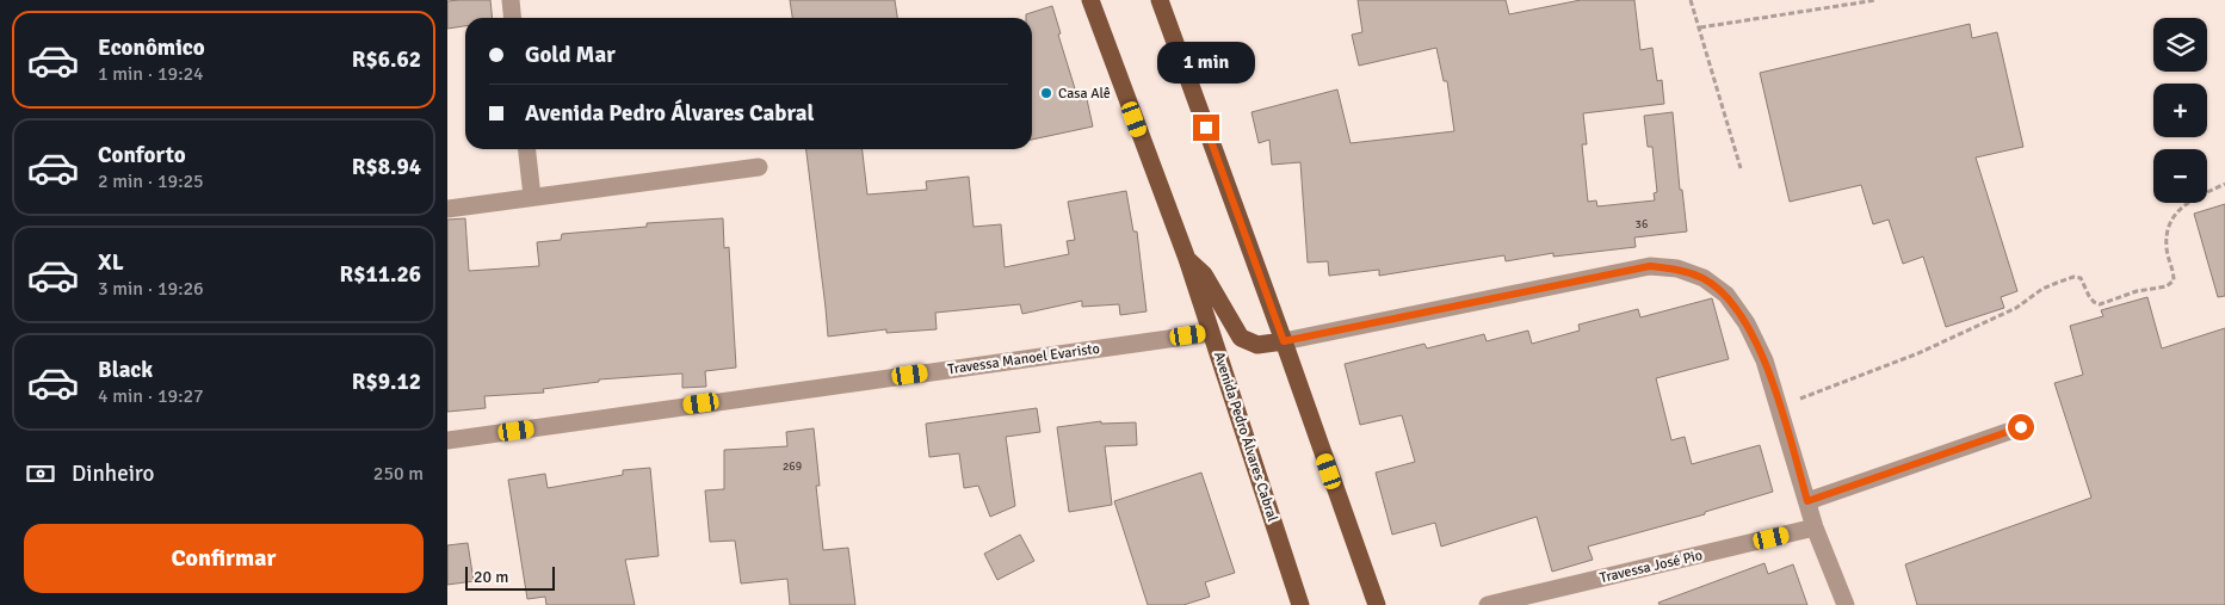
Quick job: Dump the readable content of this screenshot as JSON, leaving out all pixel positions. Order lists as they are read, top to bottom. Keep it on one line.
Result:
{"streets":{"main road":["Avenida Pedro Álvares Cabral"],"street":["Travessa Manoel Evaristo","Travessa José Pio"]},"crossings":[["Travessa Manoel Evaristo","Avenida Pedro Álvares Cabral"]],"places":["Casa Alê"],"house_numbers":["36","269"],"scale_bar":"20 m","page":{"list":[{"name":"Econômico","note":"1 min · 19:24","value":"R$6.62"},{"name":"Conforto","note":"2 min · 19:25","value":"R$8.94"},{"name":"XL","note":"3 min · 19:26","value":"R$11.26"},{"name":"Black","note":"4 min · 19:27","value":"R$9.12"}],"map_buttons":["+","−"],"banner":["Gold Mar","Avenida Pedro Álvares Cabral"],"bubble":"1 min","pay":["Dinheiro","250 m"],"buttons":"Confirmar","scale":"20 m"}}
